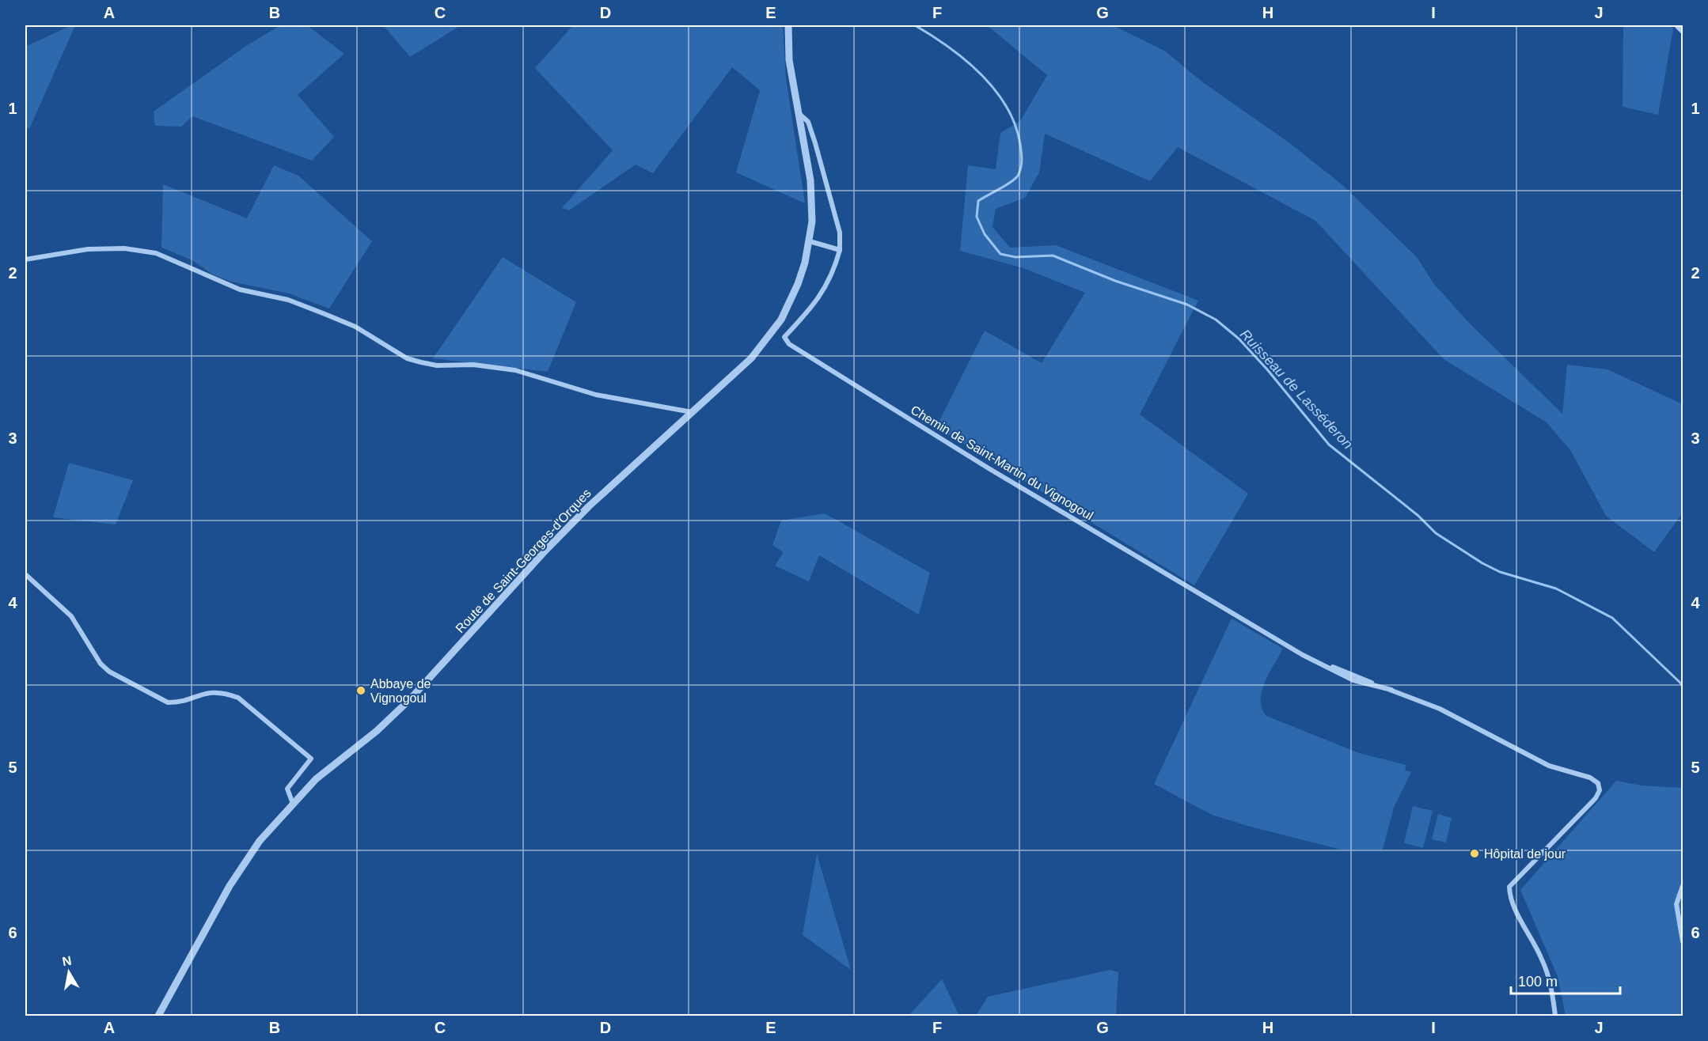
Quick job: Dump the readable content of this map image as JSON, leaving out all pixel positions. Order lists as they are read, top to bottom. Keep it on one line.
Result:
{"streets":{"street":["Chemin de Saint-Martin du Vignogoul","Route de Saint-Georges-d'Orques"]},"crossings":[["Chemin de Saint-Martin du Vignogoul","Route de Saint-Georges-d'Orques"]],"water":["Ruisseau de Lasséderon"],"places":["Abbaye de Vignogoul","Hôpital de jour"],"scale_bar":"100 m","north":"top","grid":{"columns":["A","B","C","D","E","F","G","H","I","J"],"rows":["1","2","3","4","5","6"]}}
